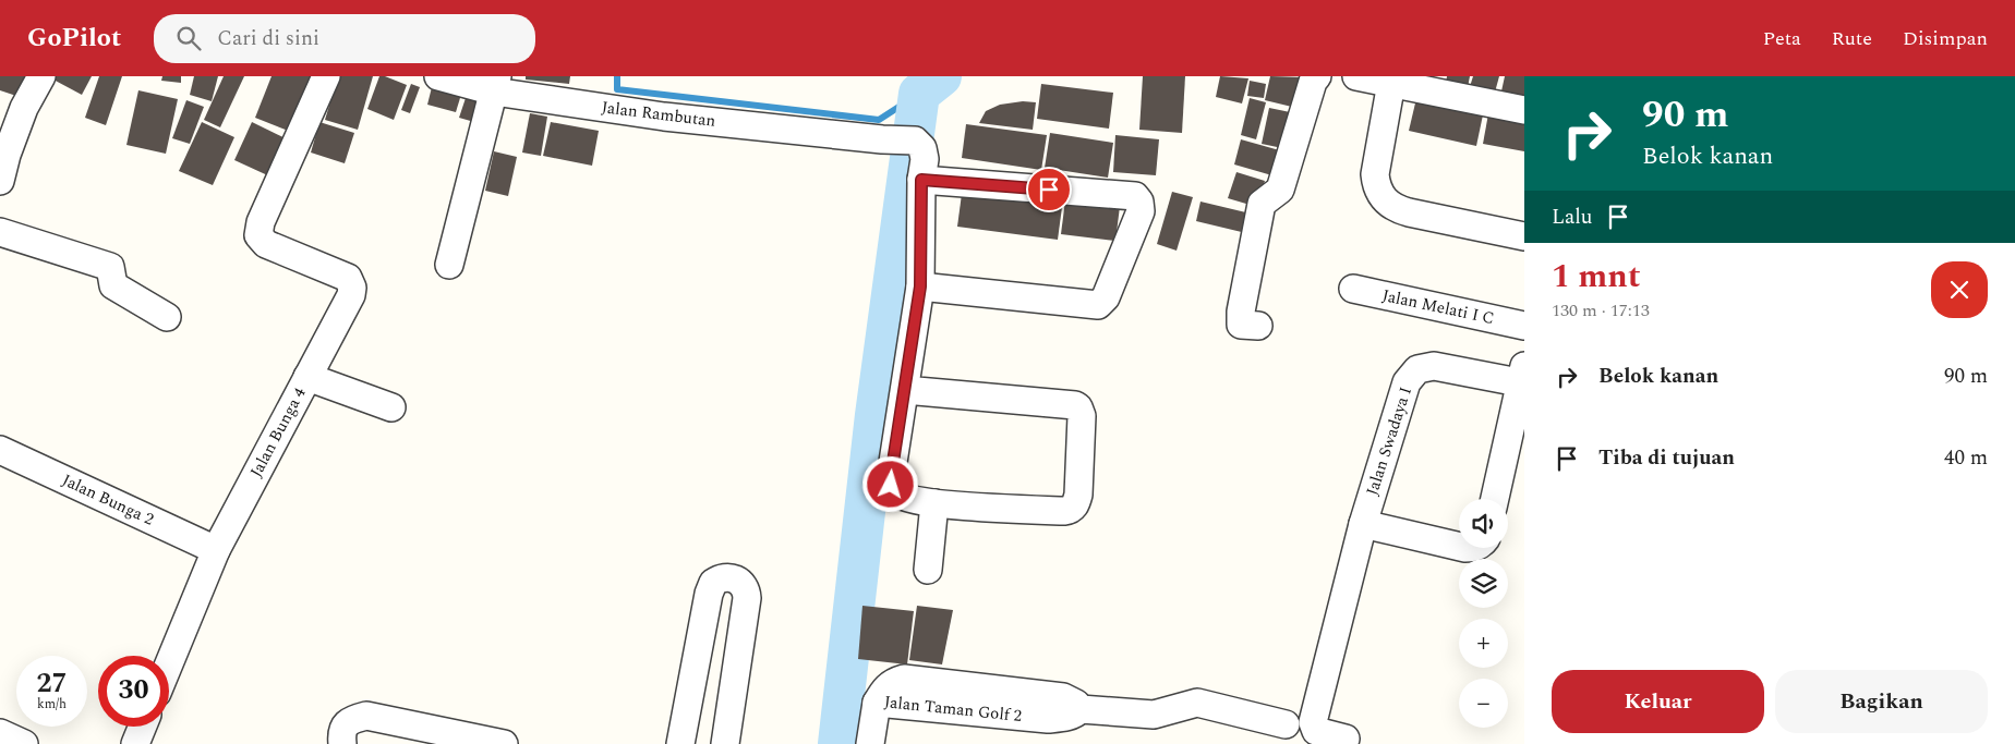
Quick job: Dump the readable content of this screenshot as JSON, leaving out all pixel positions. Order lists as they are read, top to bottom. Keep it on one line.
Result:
{"streets":{"street":["Jalan Rambutan","Jalan Melati I C","Jalan Bunga 4","Jalan Swadaya I","Jalan Bunga 2","Jalan Taman Golf 2"]},"crossings":[["Jalan Bunga 4","Jalan Bunga 2"]],"page":{"header":"GoPilot","search":"Cari di sini","nav":["Peta","Rute","Disimpan"],"turn":["90 m","Belok kanan"],"then":"Lalu","heading":["1 mnt","130 m · 17:13"],"list":[{"name":"Belok kanan","value":"90 m"},{"name":"Tiba di tujuan","value":"40 m"}],"map_buttons":["+","−"],"speed":"27 km/h","limit":"30","buttons":["Keluar","Bagikan"]}}
